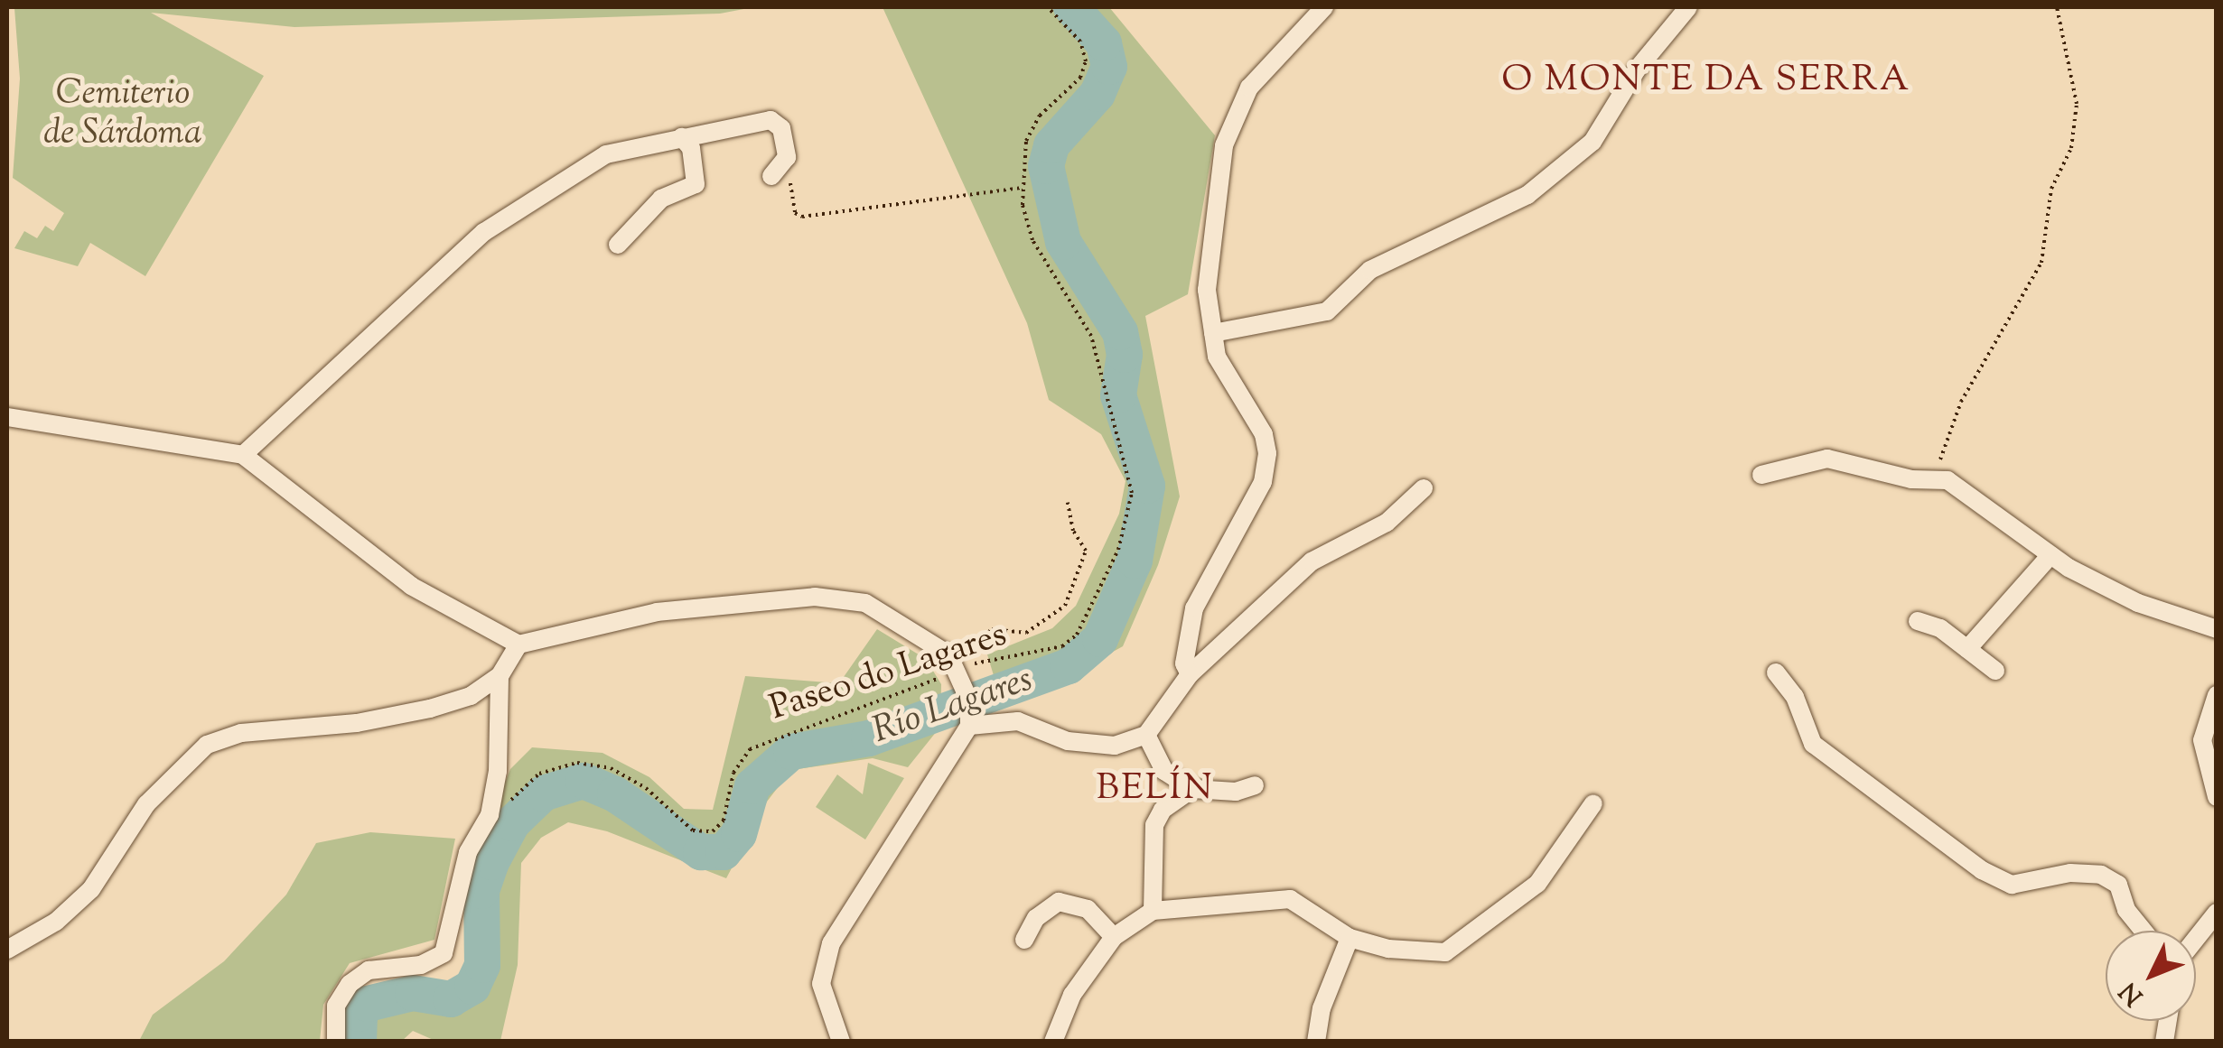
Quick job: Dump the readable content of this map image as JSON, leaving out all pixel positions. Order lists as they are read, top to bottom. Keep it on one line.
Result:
{"streets":{"path":["Paseo do Lagares"]},"districts":["O MONTE DA SERRA","BELÍN"],"water":["Río Lagares"],"parks":["Cemiterio de Sárdoma"],"north":"bottom left"}
